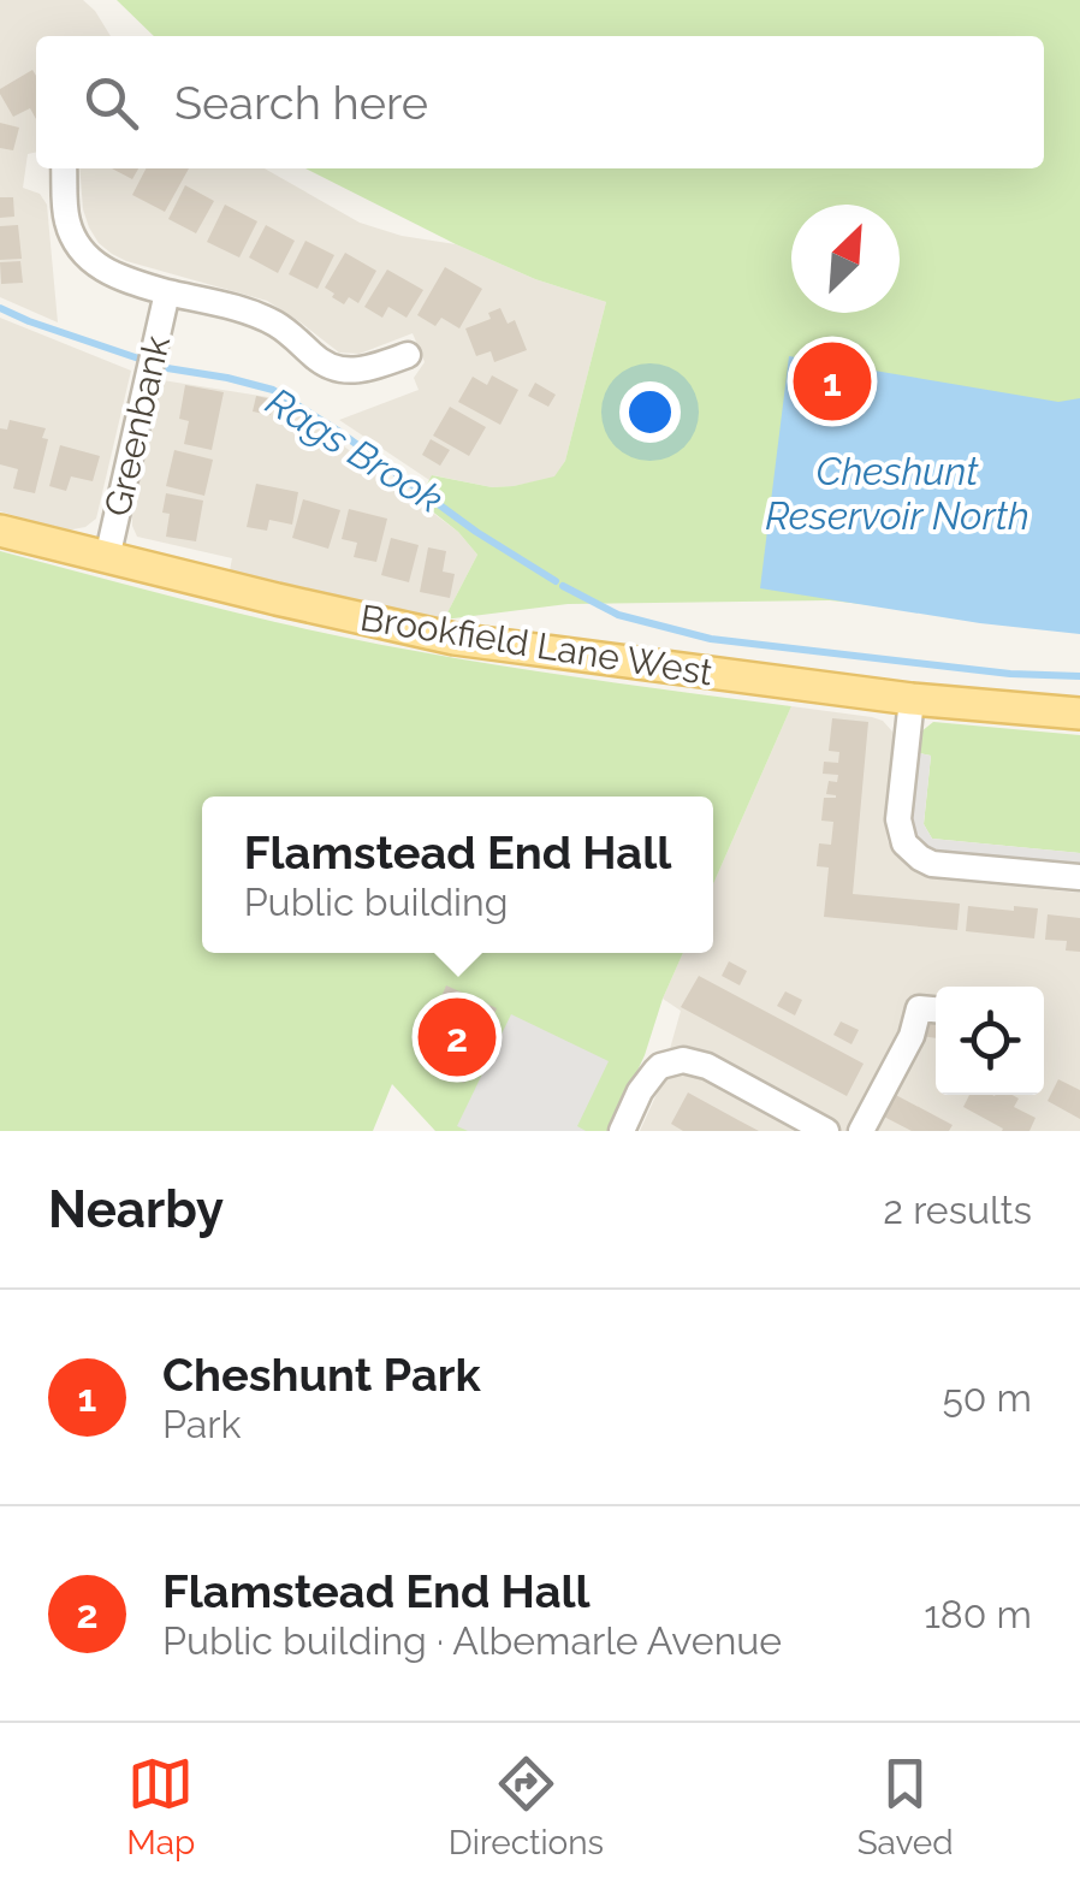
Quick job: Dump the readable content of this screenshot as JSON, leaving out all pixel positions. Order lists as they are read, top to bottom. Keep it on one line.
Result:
{"streets":{"main road":["Brookfield Lane West"],"street":["Greenbank"]},"crossings":[["Greenbank","Brookfield Lane West"]],"water":["Rags Brook","Cheshunt Reservoir North"],"north":"top right","page":{"search":"Search here","pins":["1","2"],"popup":["Flamstead End Hall","Public building"],"heading":["Nearby","2 results"],"list":[{"mark":"1","name":"Cheshunt Park","note":"Park","value":"50 m"},{"mark":"2","name":"Flamstead End Hall","note":"Public building · Albemarle Avenue","value":"180 m"}],"nav":["Map","Directions","Saved"]}}
